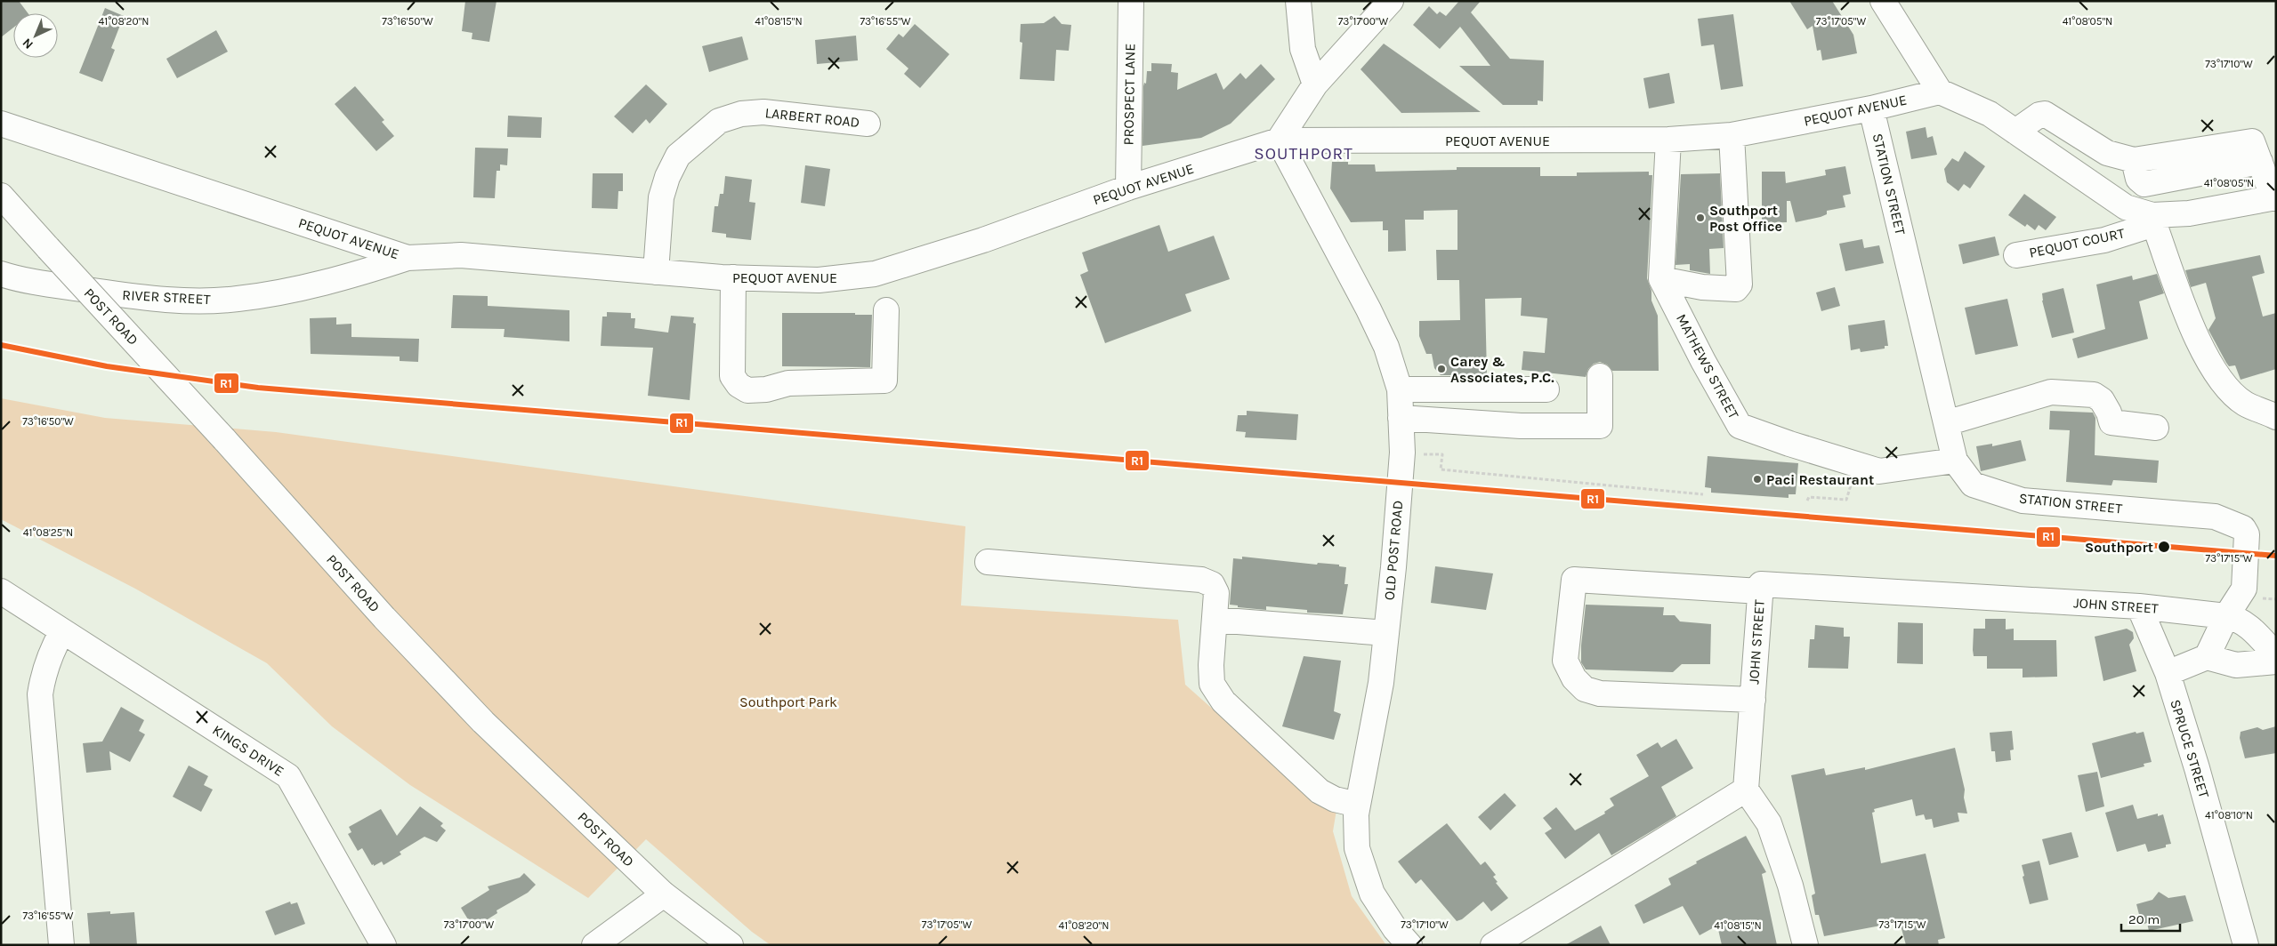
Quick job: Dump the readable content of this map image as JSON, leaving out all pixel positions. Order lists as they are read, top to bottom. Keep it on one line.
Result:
{"streets":{"street":["PROSPECT LANE","PEQUOT AVENUE","LARBERT ROAD","STATION STREET","PEQUOT COURT","RIVER STREET","POST ROAD","MATHEWS STREET","OLD POST ROAD","JOHN STREET","SPRUCE STREET","KINGS DRIVE"]},"crossings":[["PROSPECT LANE","PEQUOT AVENUE"],["PEQUOT AVENUE","LARBERT ROAD"],["PEQUOT AVENUE","STATION STREET"],["PEQUOT AVENUE","RIVER STREET"],["PEQUOT AVENUE","MATHEWS STREET"],["PEQUOT AVENUE","OLD POST ROAD"],["STATION STREET","MATHEWS STREET"],["STATION STREET","JOHN STREET"],["JOHN STREET","SPRUCE STREET"]],"districts":["SOUTHPORT"],"parks":["Southport Park"],"places":["Southport Post Office","Carey & Associates, P.C.","Paci Restaurant","Southport"],"lines":["transit line R1"],"scale_bar":"20 m","north":"bottom left","coordinates":["41°08'20\"N","41°08'15\"N","41°08'05\"N","73°16'50\"W","73°16'55\"W","73°17'00\"W","73°17'05\"W","73°17'10\"W","41°08'25\"N","73°17'15\"W","41°08'10\"N"]}
